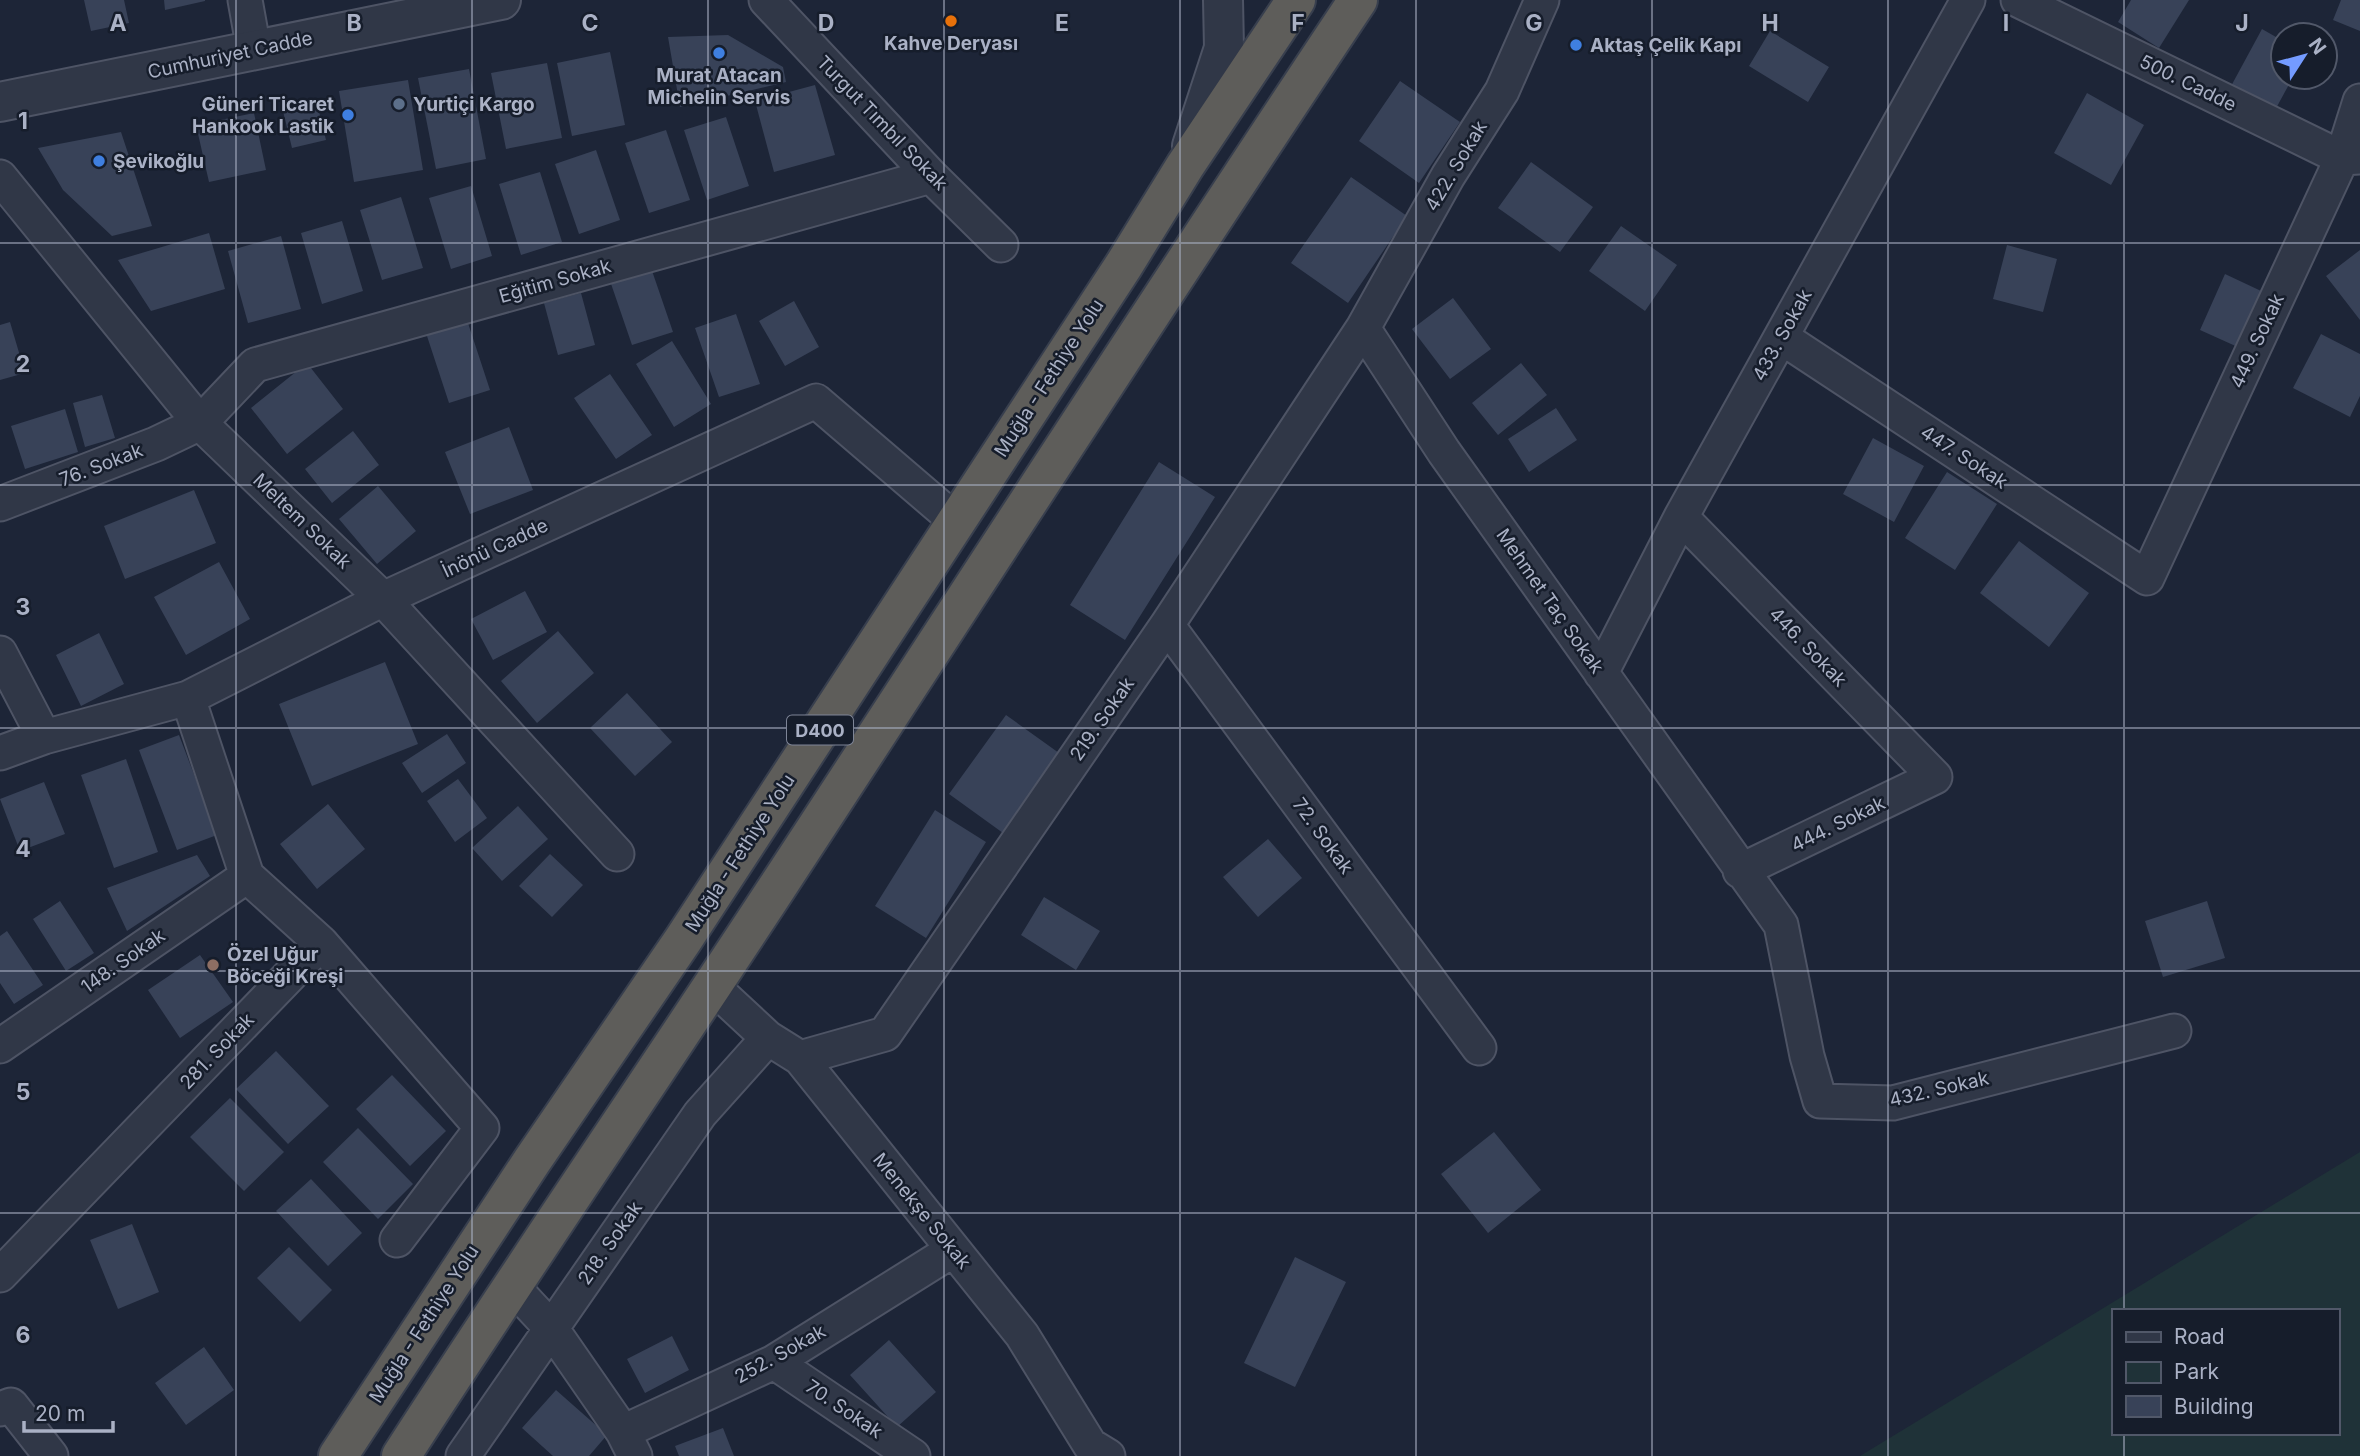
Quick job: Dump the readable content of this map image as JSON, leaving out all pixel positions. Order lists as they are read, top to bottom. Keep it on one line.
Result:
{"streets":{"highway":["Muğla - Fethiye Yolu","D400"],"street":["Cumhuriyet Cadde","500. Cadde","Turgut Tımbıl Sokak","422. Sokak","Eğitim Sokak","433. Sokak","449. Sokak","447. Sokak","76. Sokak","Meltem Sokak","İnönü Cadde","Mehmet Taç Sokak","446. Sokak","219. Sokak","444. Sokak","72. Sokak","148. Sokak","281. Sokak","432. Sokak","Menekşe Sokak","218. Sokak","252. Sokak","70. Sokak"]},"crossings":[["500. Cadde","449. Sokak"],["Turgut Tımbıl Sokak","Eğitim Sokak"],["422. Sokak","Mehmet Taç Sokak"],["422. Sokak","219. Sokak"],["Eğitim Sokak","76. Sokak"],["Eğitim Sokak","Meltem Sokak"],["433. Sokak","447. Sokak"],["433. Sokak","Mehmet Taç Sokak"],["433. Sokak","446. Sokak"],["449. Sokak","447. Sokak"],["Muğla - Fethiye Yolu","İnönü Cadde"],["76. Sokak","Meltem Sokak"],["Meltem Sokak","İnönü Cadde"],["Mehmet Taç Sokak","219. Sokak"],["Mehmet Taç Sokak","444. Sokak"],["Mehmet Taç Sokak","432. Sokak"],["446. Sokak","444. Sokak"],["219. Sokak","72. Sokak"],["219. Sokak","Menekşe Sokak"],["D400","Menekşe Sokak"],["444. Sokak","432. Sokak"],["Menekşe Sokak","218. Sokak"],["Menekşe Sokak","252. Sokak"],["252. Sokak","70. Sokak"]],"places":["Kahve Deryası","Aktaş Çelik Kapı","Murat Atacan Michelin Servis","Yurtiçi Kargo","Güneri Ticaret Hankook Lastik","Şevikoğlu","Özel Uğur Böceği Kreşi"],"legend":["Road","Park","Building"],"scale_bar":"20 m","north":"top right","grid":{"columns":["A","B","C","D","E","F","G","H","I","J"],"rows":["1","2","3","4","5","6"]}}
